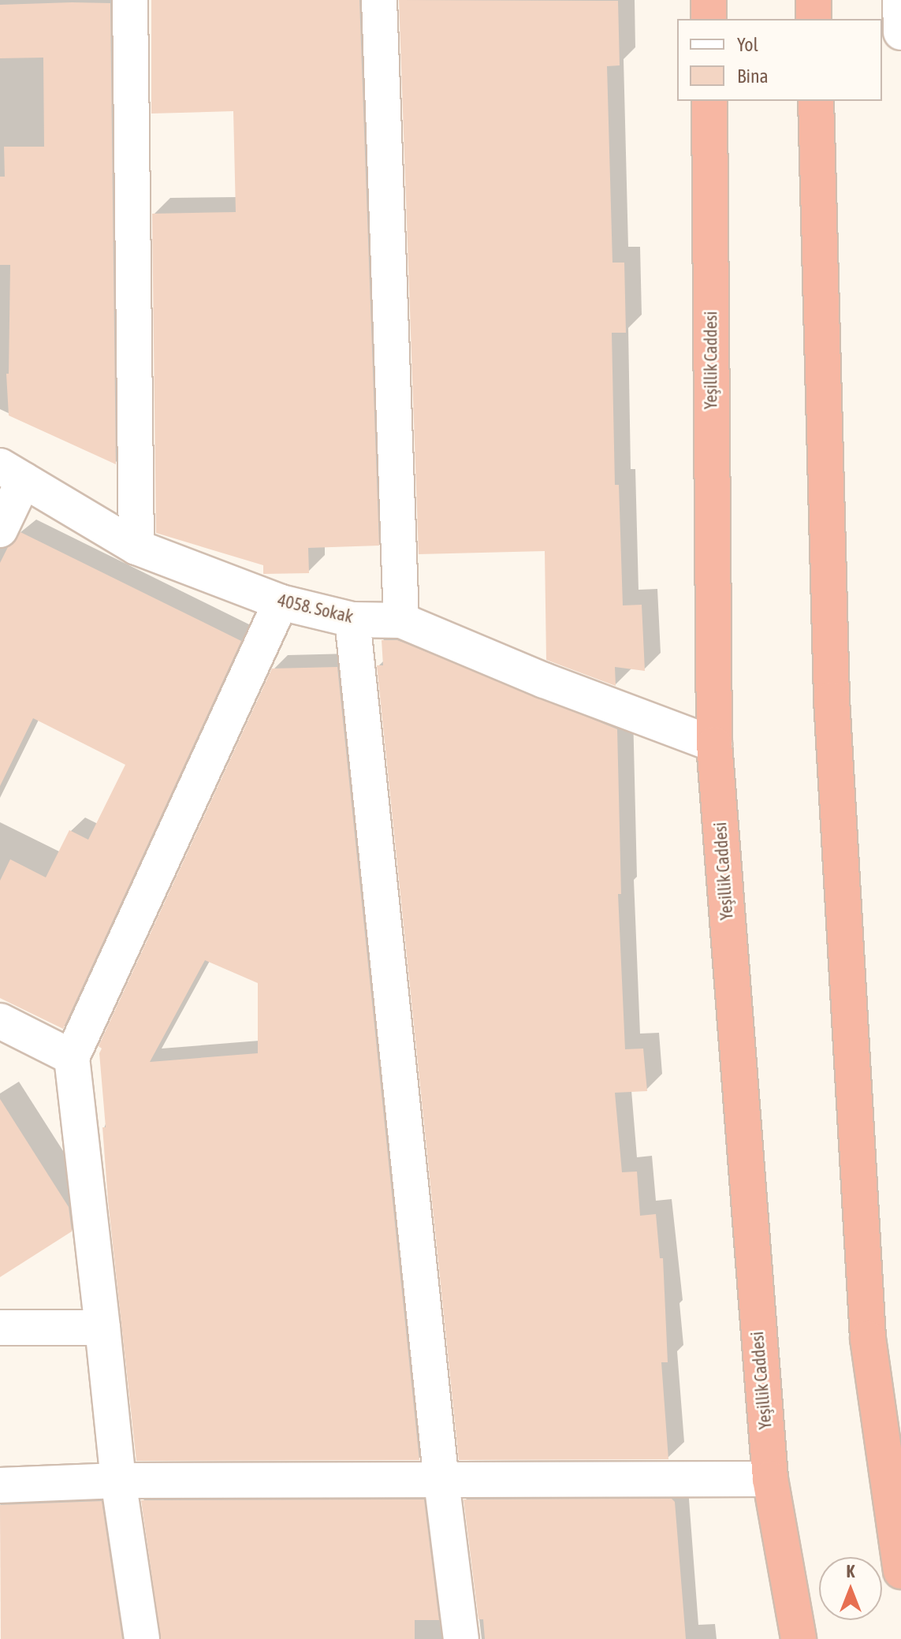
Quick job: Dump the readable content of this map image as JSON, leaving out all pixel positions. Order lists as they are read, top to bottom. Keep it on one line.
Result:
{"streets":{"highway":["Yeşillik Caddesi"],"street":["4058. Sokak"]},"crossings":[["Yeşillik Caddesi","4058. Sokak"]],"legend":["Yol","Bina"],"north":"top"}
